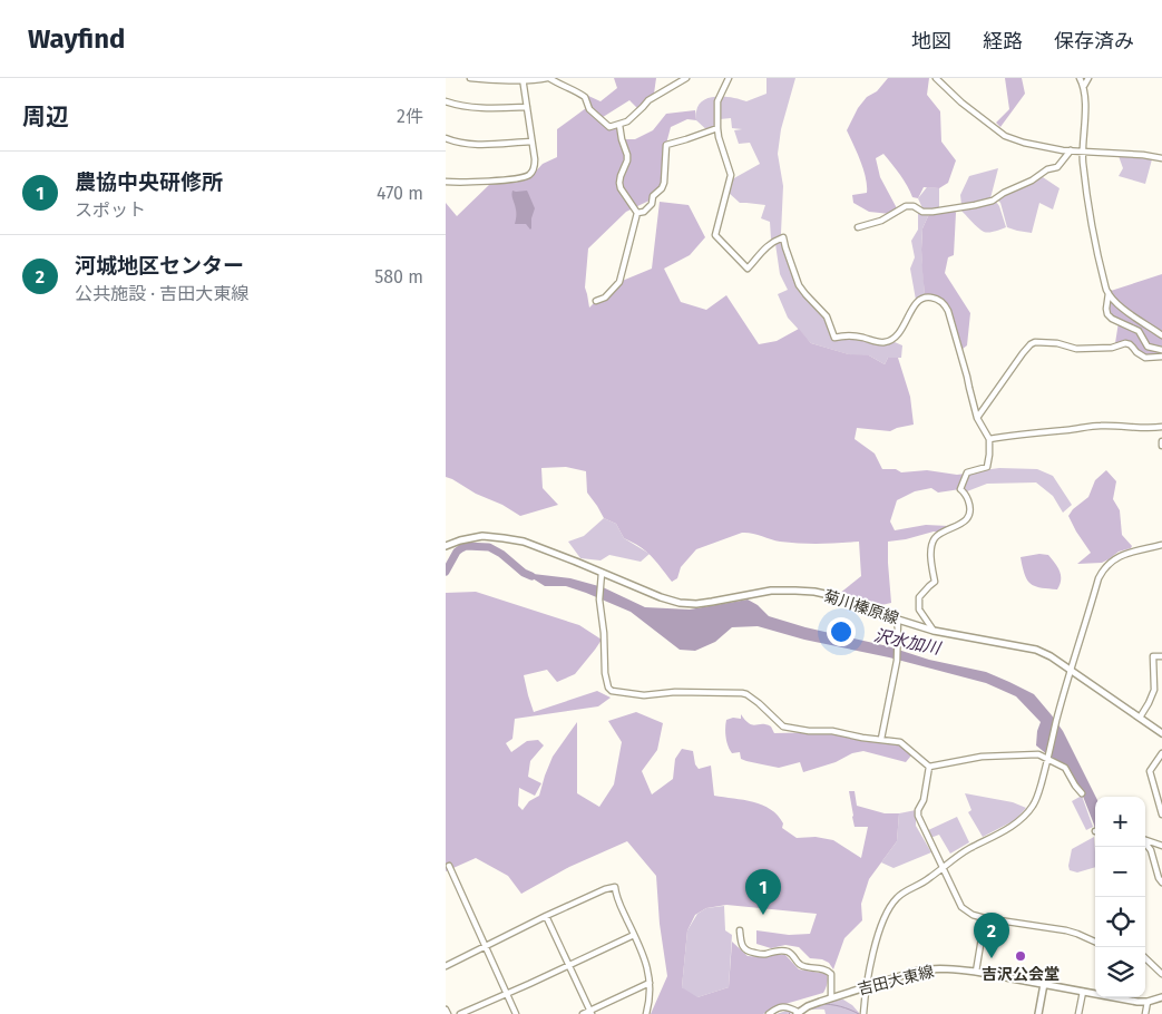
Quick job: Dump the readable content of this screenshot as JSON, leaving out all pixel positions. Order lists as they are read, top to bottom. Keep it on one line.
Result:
{"streets":{"main road":["菊川榛原線","吉田大東線"]},"water":["沢水加川"],"places":["吉沢公会堂"],"page":{"header":"Wayfind","nav":["地図","経路","保存済み"],"heading":["周辺","2件"],"list":[{"mark":"1","name":"農協中央研修所","note":"スポット","value":"470 m"},{"mark":"2","name":"河城地区センター","note":"公共施設 · 吉田大東線","value":"580 m"}],"map_buttons":["+","−"],"pins":["1","2"]}}
